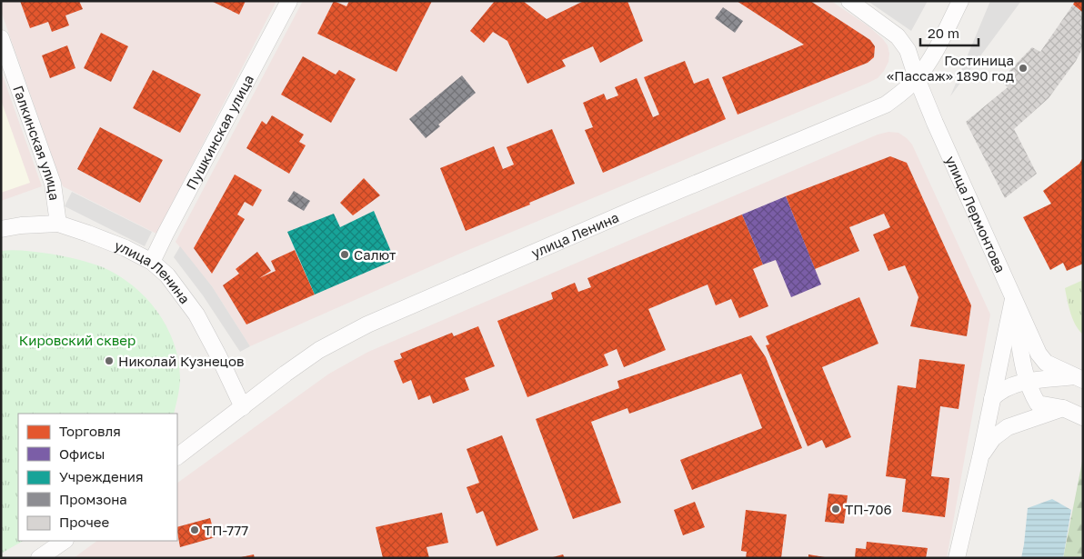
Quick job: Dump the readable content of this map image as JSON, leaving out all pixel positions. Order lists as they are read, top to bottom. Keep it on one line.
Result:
{"streets":{"street":["Пушкинская улица","Галкинская улица","улица Лермонтова","улица Ленина"]},"crossings":[["Пушкинская улица","улица Ленина"],["Галкинская улица","улица Ленина"],["улица Лермонтова","улица Ленина"]],"parks":["Кировский сквер"],"places":["Гостиница «Пассаж» 1890 год","Салют","Николай Кузнецов","ТП-706","ТП-777"],"legend":["Торговля","Офисы","Учреждения","Промзона","Прочее"],"scale_bar":"20 m"}
